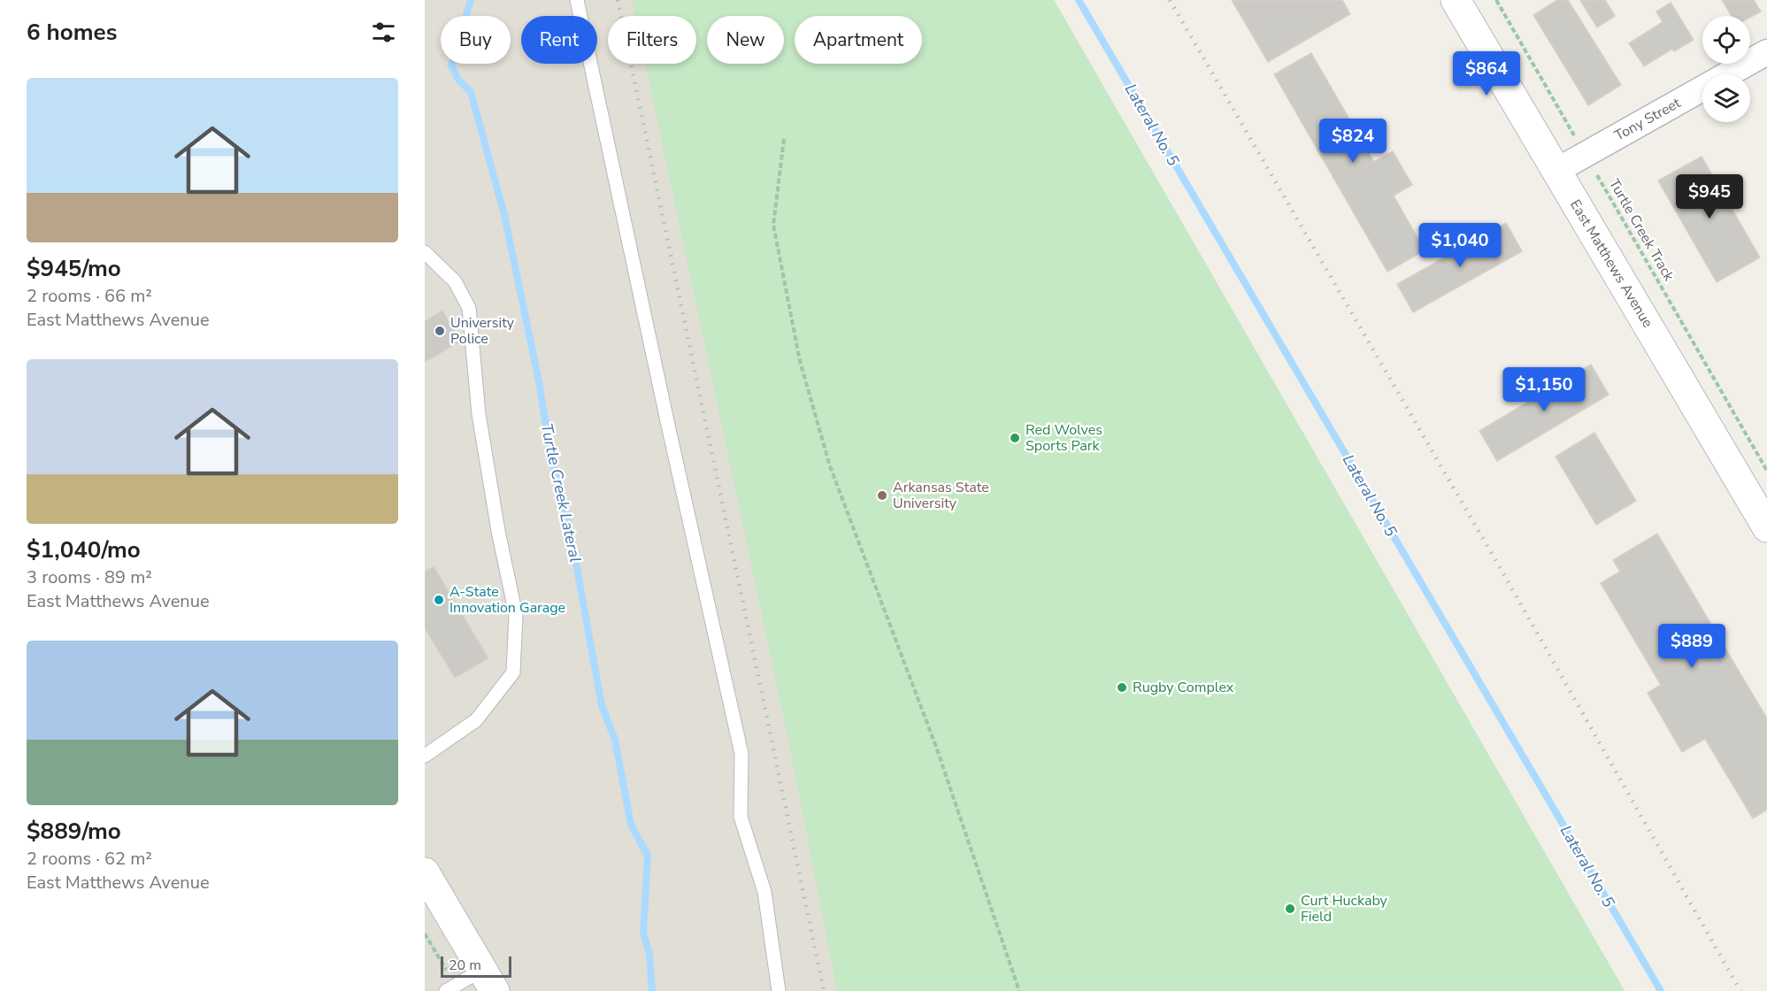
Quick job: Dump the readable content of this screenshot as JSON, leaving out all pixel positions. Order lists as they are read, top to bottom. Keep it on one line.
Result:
{"streets":{"street":["Tony Street","East Matthews Avenue"],"path":["Turtle Creek Track"]},"crossings":[["Tony Street","Turtle Creek Track"],["Tony Street","East Matthews Avenue"]],"water":["Lateral No. 5","Turtle Creek Lateral"],"places":["University Police","Red Wolves Sports Park","Arkansas State University","A-State Innovation Garage","Rugby Complex","Curt Huckaby Field"],"scale_bar":"20 m","page":{"heading":"6 homes","chip":["Buy","Rent","Filters","New","Apartment"],"price":["$864","$824","$945","$1,040","$1,150","$889"],"list":[{"name":"$945/mo","note":"2 rooms · 66 m² · East Matthews Avenue"},{"name":"$1,040/mo","note":"3 rooms · 89 m² · East Matthews Avenue"},{"name":"$889/mo","note":"2 rooms · 62 m² · East Matthews Avenue"}],"scale":"20 m"}}
